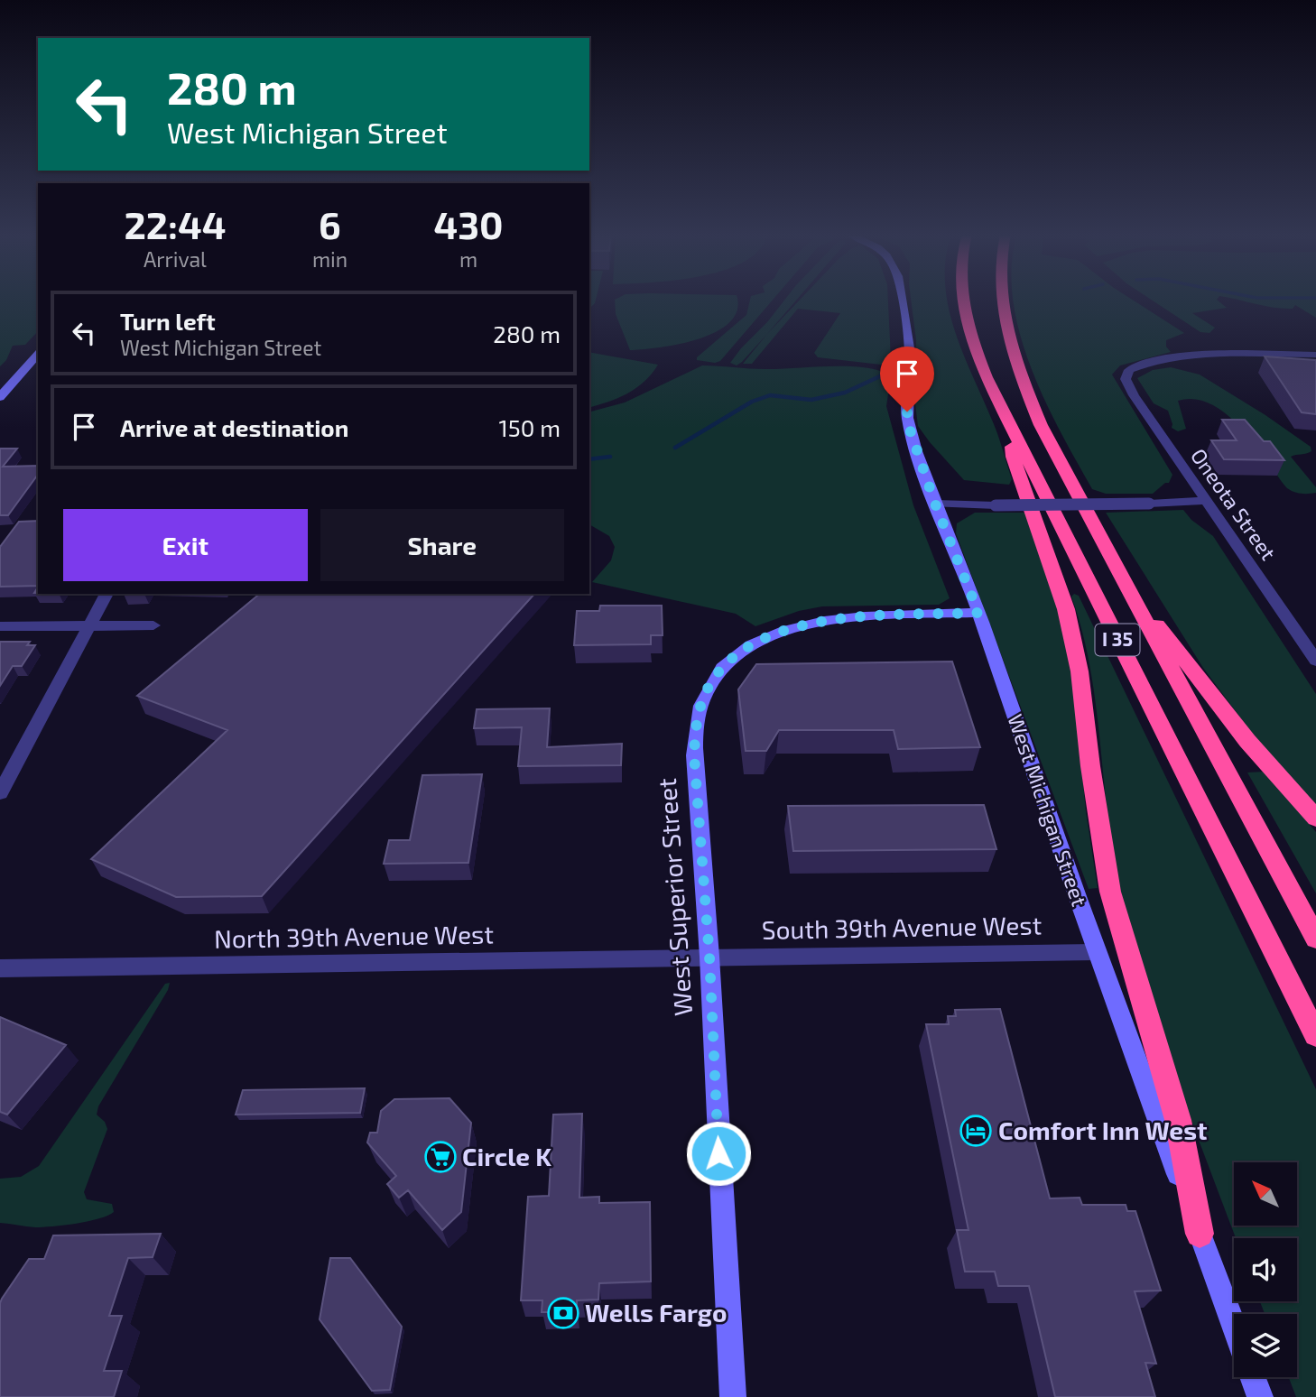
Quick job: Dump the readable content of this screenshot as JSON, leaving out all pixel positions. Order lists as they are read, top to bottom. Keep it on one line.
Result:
{"streets":{"highway":["I 35"],"street":["Oneota Street","West Michigan Street","West Superior Street","South 39th Avenue West","North 39th Avenue West"]},"crossings":[["West Michigan Street","West Superior Street"],["West Michigan Street","South 39th Avenue West"],["West Superior Street","South 39th Avenue West"],["West Superior Street","North 39th Avenue West"],["South 39th Avenue West","North 39th Avenue West"]],"places":{"hotel":["Comfort Inn West"],"supermarket":["Circle K"],"bank":["Wells Fargo"]},"north":"top left","page":{"turn":["280 m","West Michigan Street"],"eta":["22:44","Arrival","6","min","430","m"],"list":[{"name":"Turn left","note":"West Michigan Street","value":"280 m"},{"name":"Arrive at destination","value":"150 m"}],"buttons":["Exit","Share"]}}
